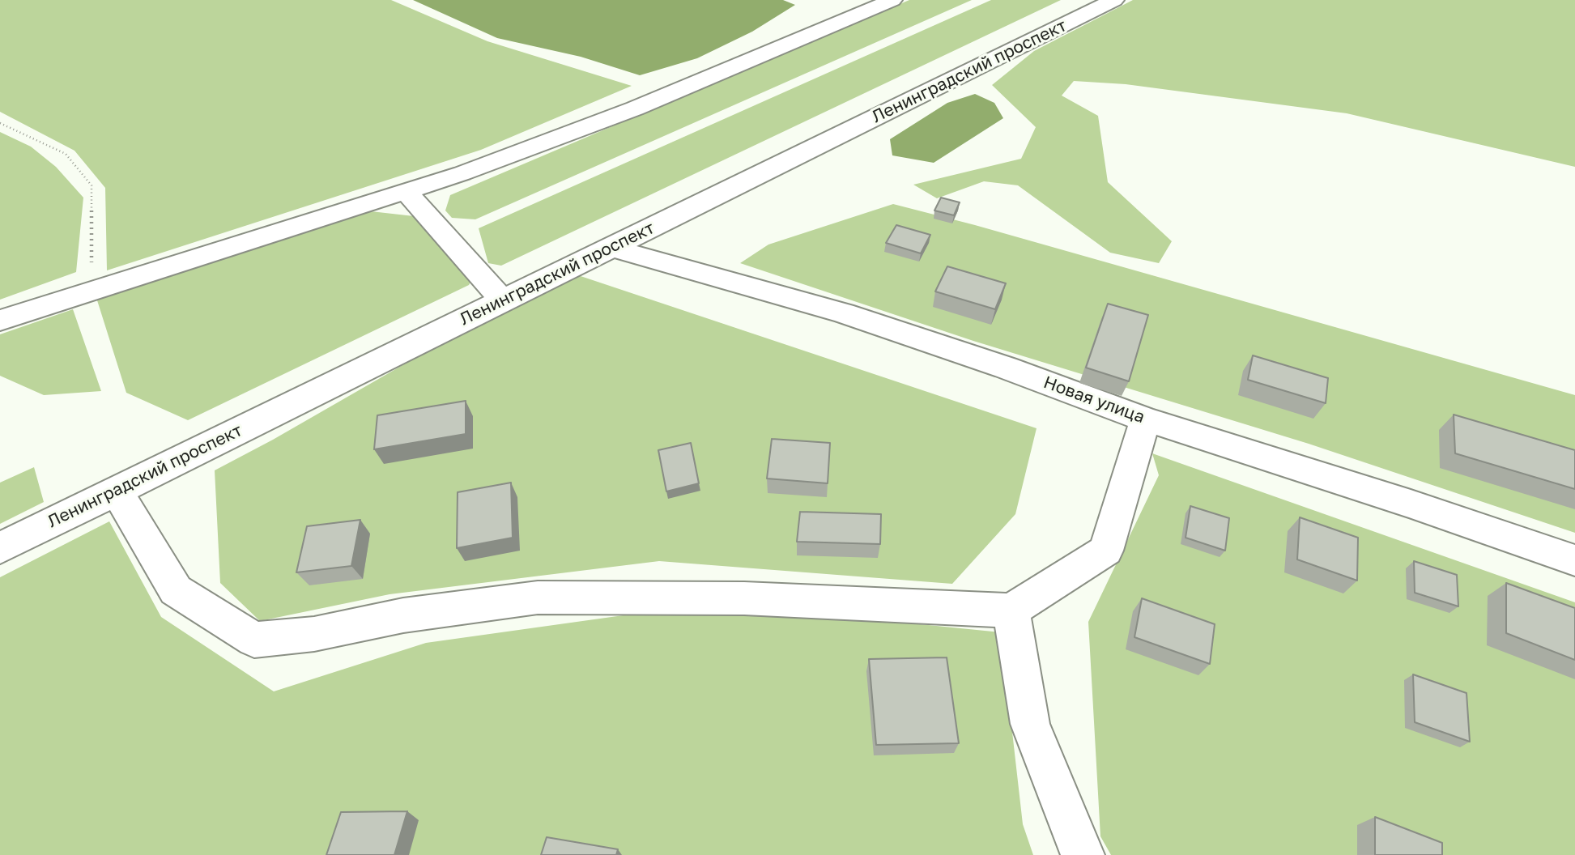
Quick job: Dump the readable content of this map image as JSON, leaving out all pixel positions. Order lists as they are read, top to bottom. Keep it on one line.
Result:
{"streets":{"street":["Ленинградский проспект","Новая улица"]},"crossings":[["Ленинградский проспект","Новая улица"]]}
